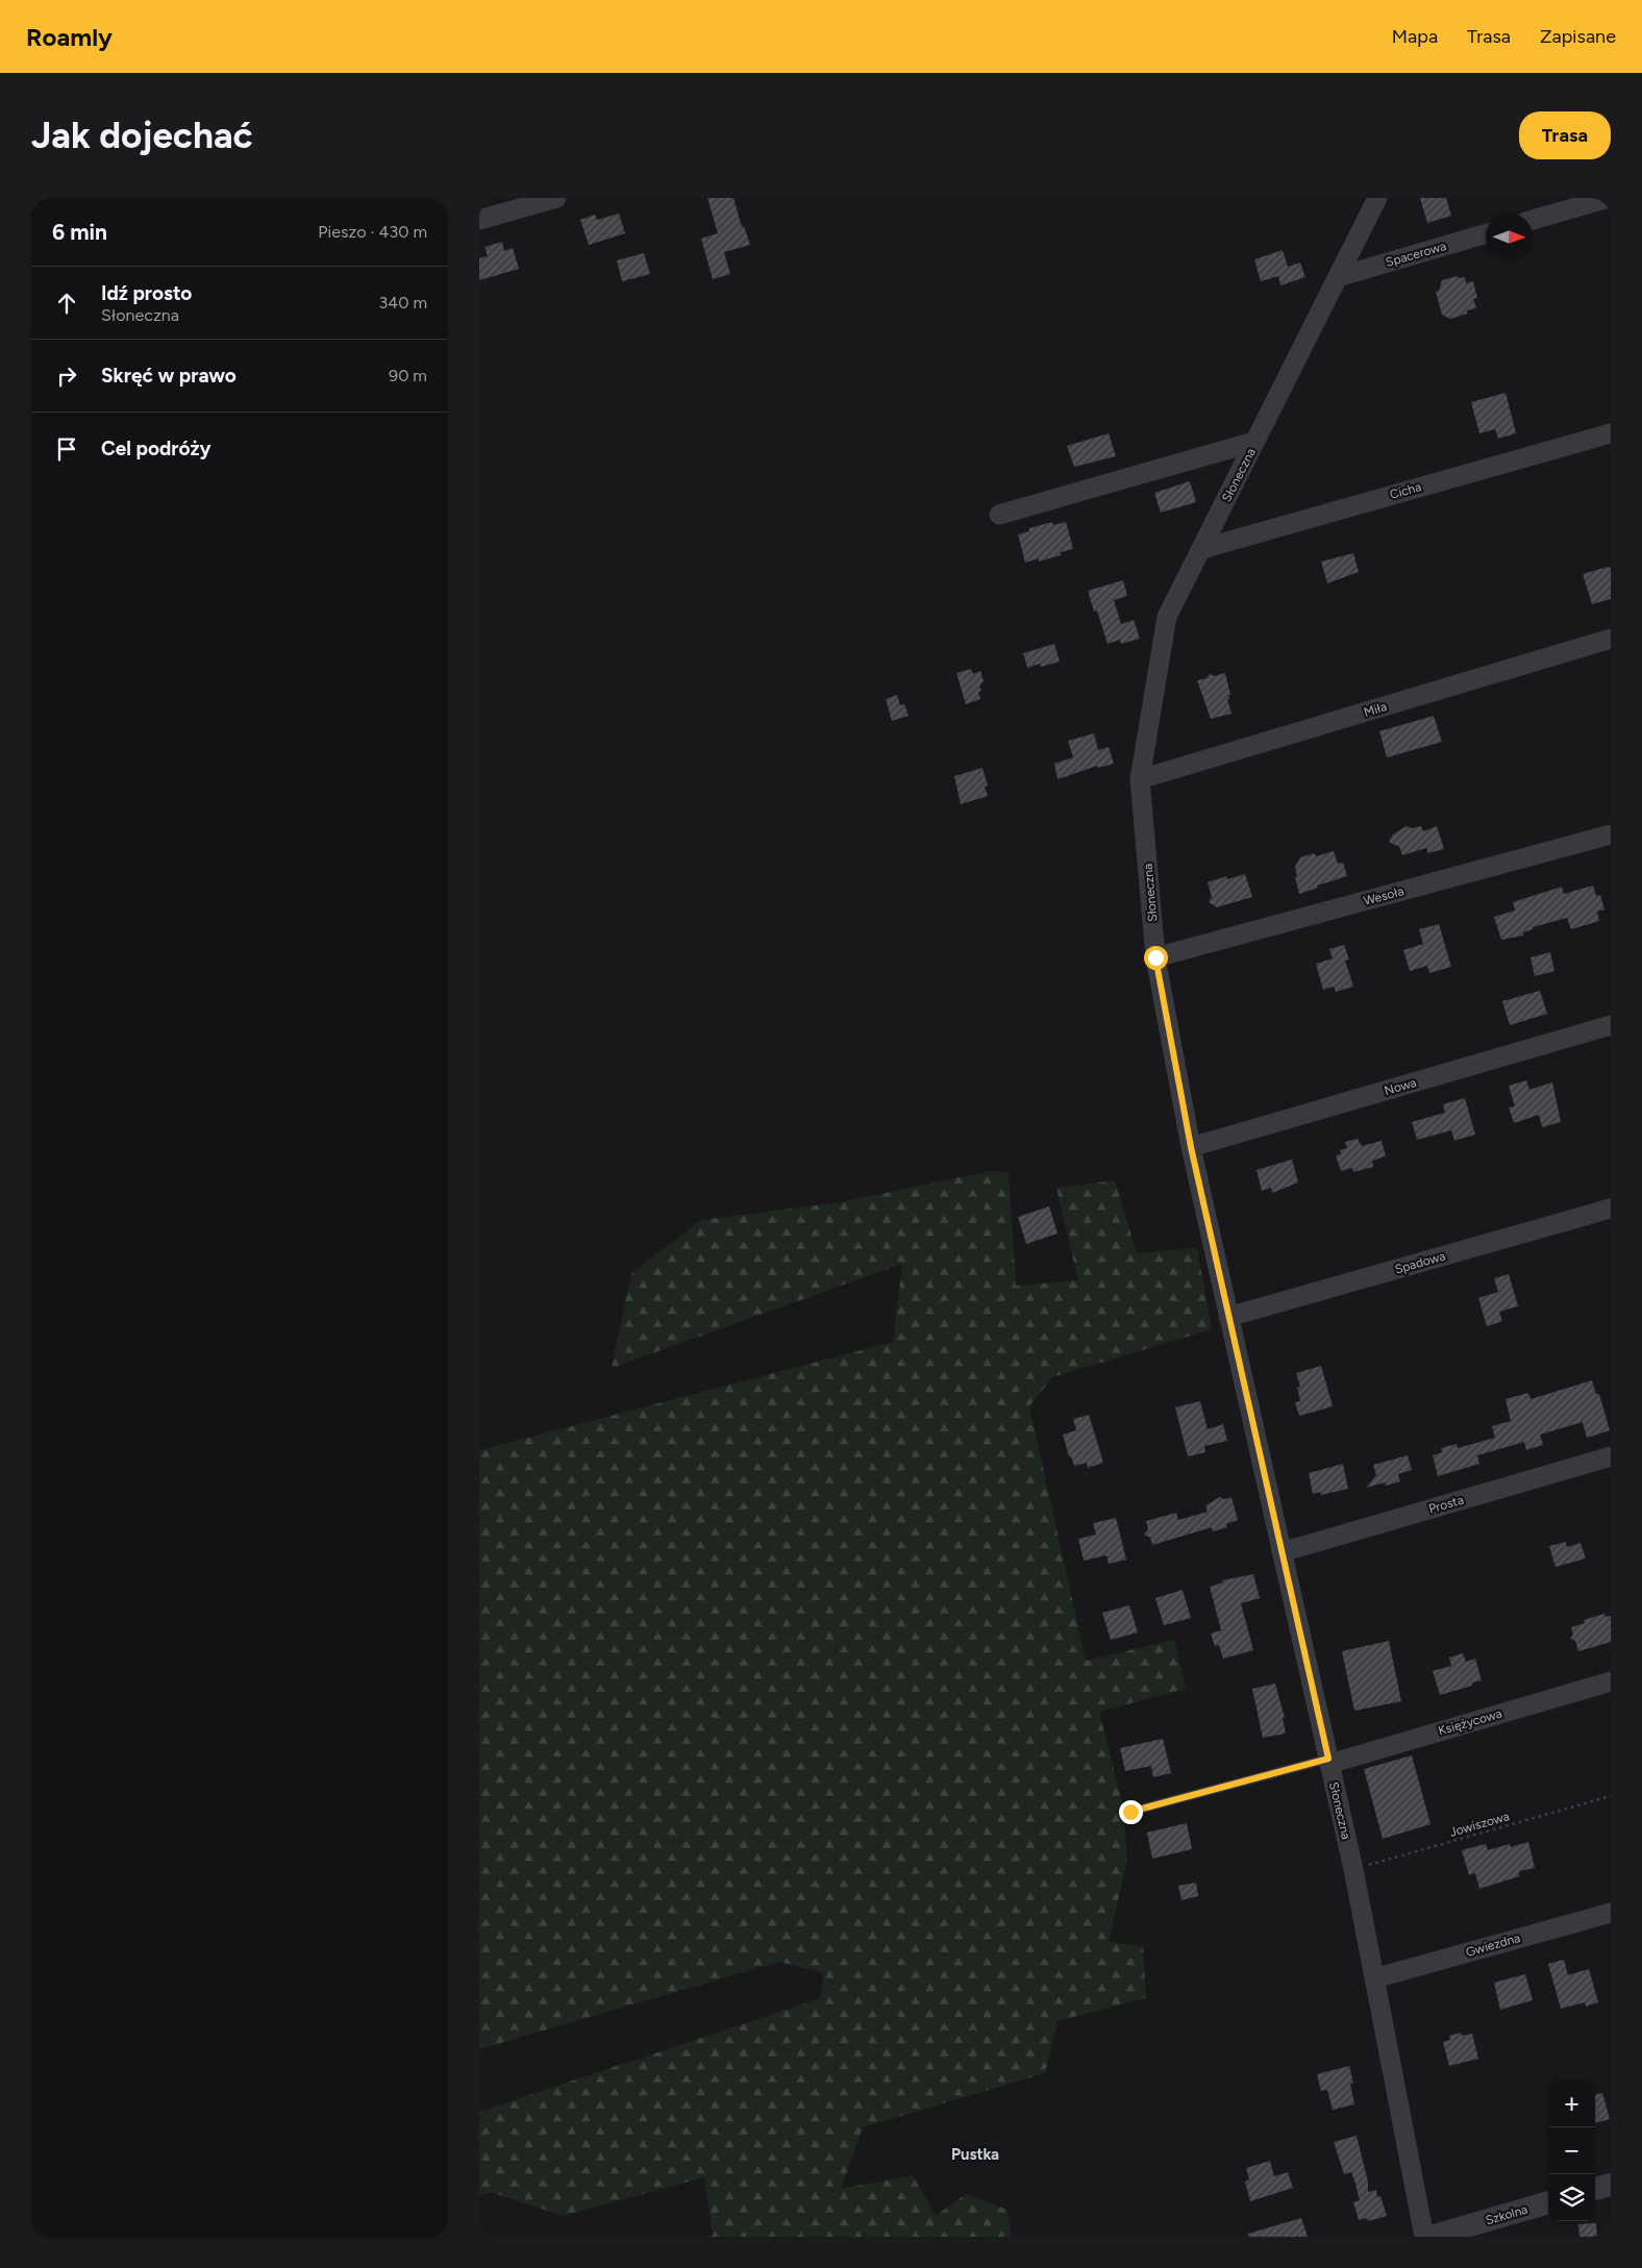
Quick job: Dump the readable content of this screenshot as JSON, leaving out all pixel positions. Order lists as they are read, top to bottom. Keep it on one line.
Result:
{"streets":{"street":["Spacerowa","Słoneczna","Cicha","Miła","Wesoła","Nowa","Spadowa","Prosta","Księżycowa","Gwiezdna","Szkolna"],"path":["Jowiszowa"]},"crossings":[["Spacerowa","Słoneczna"],["Słoneczna","Cicha"],["Słoneczna","Miła"],["Słoneczna","Wesoła"],["Słoneczna","Nowa"],["Słoneczna","Spadowa"],["Słoneczna","Prosta"],["Słoneczna","Księżycowa"],["Słoneczna","Jowiszowa"],["Słoneczna","Gwiezdna"]],"districts":["Pustka"],"north":"right","page":{"header":"Roamly","nav":["Mapa","Trasa","Zapisane"],"buttons":"Trasa","title":"Jak dojechać","heading":["6 min","Pieszo · 430 m"],"list":[["Idź prosto","Słoneczna","340 m"],["Skręć w prawo","90 m"],"Cel podróży"],"map_buttons":["+","−"]}}
